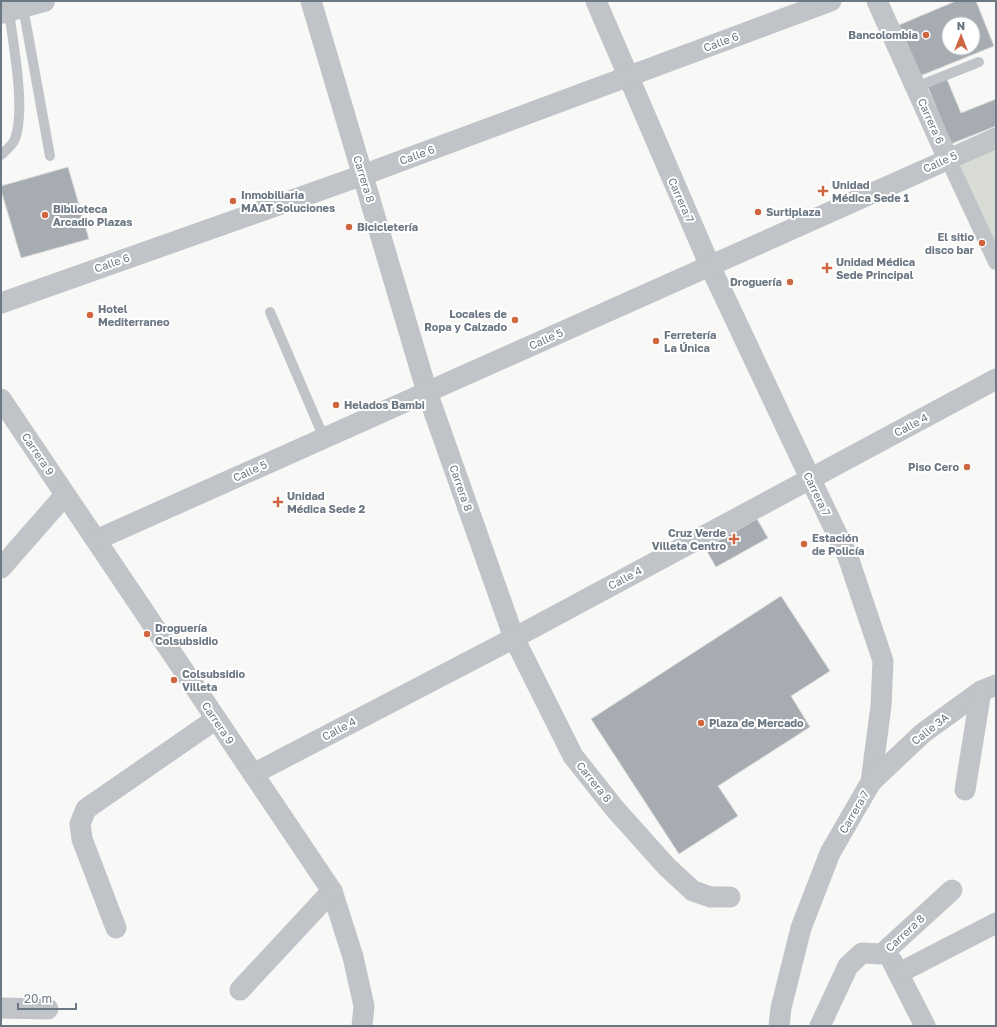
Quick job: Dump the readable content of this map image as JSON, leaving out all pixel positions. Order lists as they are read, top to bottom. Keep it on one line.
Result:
{"streets":{"street":["Calle 6","Carrera 6","Calle 5","Carrera 8","Carrera 7","Calle 4","Carrera 9","Calle 3A"]},"crossings":[["Calle 6","Carrera 8"],["Calle 6","Carrera 7"],["Carrera 6","Calle 5"],["Calle 5","Carrera 8"],["Calle 5","Carrera 7"],["Calle 5","Carrera 9"],["Carrera 8","Calle 4"],["Carrera 7","Calle 4"],["Carrera 7","Calle 3A"],["Calle 4","Carrera 9"]],"places":{"other":["Bancolombia","Inmobiliaria MAAT Soluciones","Surtiplaza","Biblioteca Arcadio Plazas","Bicicletería","El sitio disco bar","Droguería","Hotel Mediterraneo","Locales de Ropa y Calzado","Ferretería La Única","Helados Bambi","Piso Cero","Estación de Policía","Droguería Colsubsidio","Colsubsidio Villeta","Plaza de Mercado"],"health":["Unidad Médica Sede 1","Unidad Médica Sede Principal","Unidad Médica Sede 2","Cruz Verde Villeta Centro"]},"scale_bar":"20 m","north":"top"}
